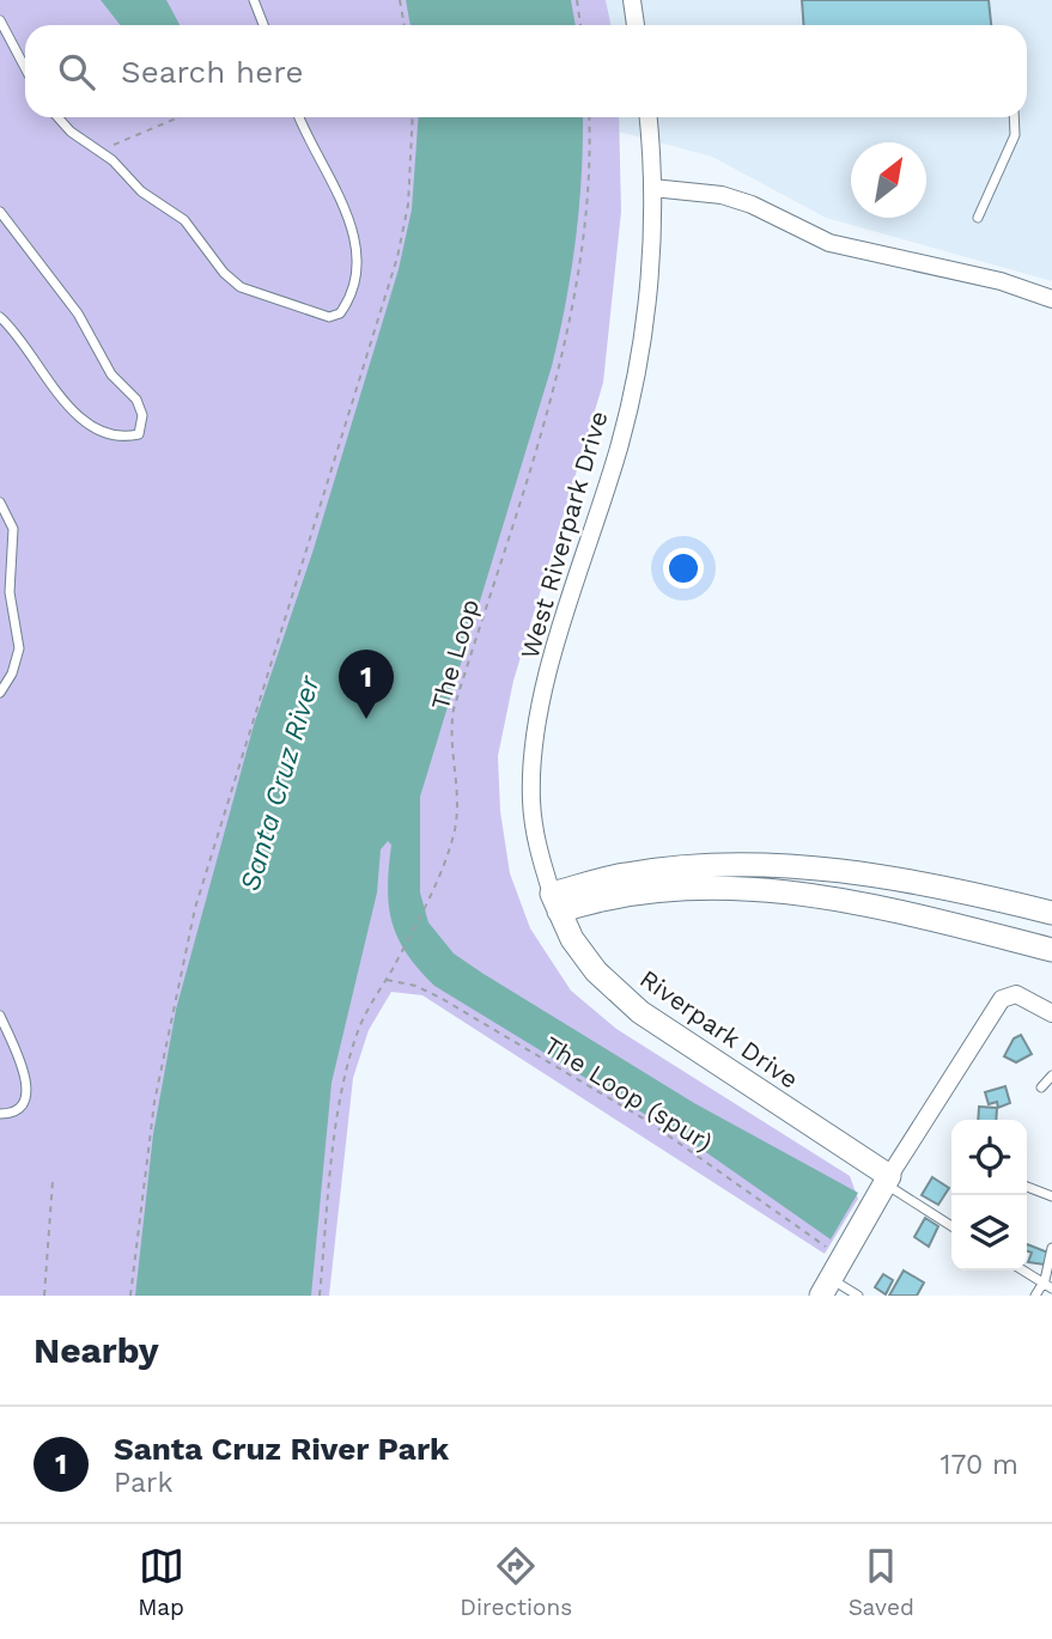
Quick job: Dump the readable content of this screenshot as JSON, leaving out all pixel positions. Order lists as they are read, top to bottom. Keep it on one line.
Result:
{"streets":{"street":["West Riverpark Drive","Riverpark Drive"],"path":["The Loop","The Loop (spur)"]},"crossings":[["West Riverpark Drive","Riverpark Drive"],["The Loop","The Loop (spur)"]],"water":["Santa Cruz River"],"north":"top right","page":{"search":"Search here","pins":"1","heading":"Nearby","list":[{"mark":"1","name":"Santa Cruz River Park","note":"Park","value":"170 m"}],"nav":["Map","Directions","Saved"]}}
